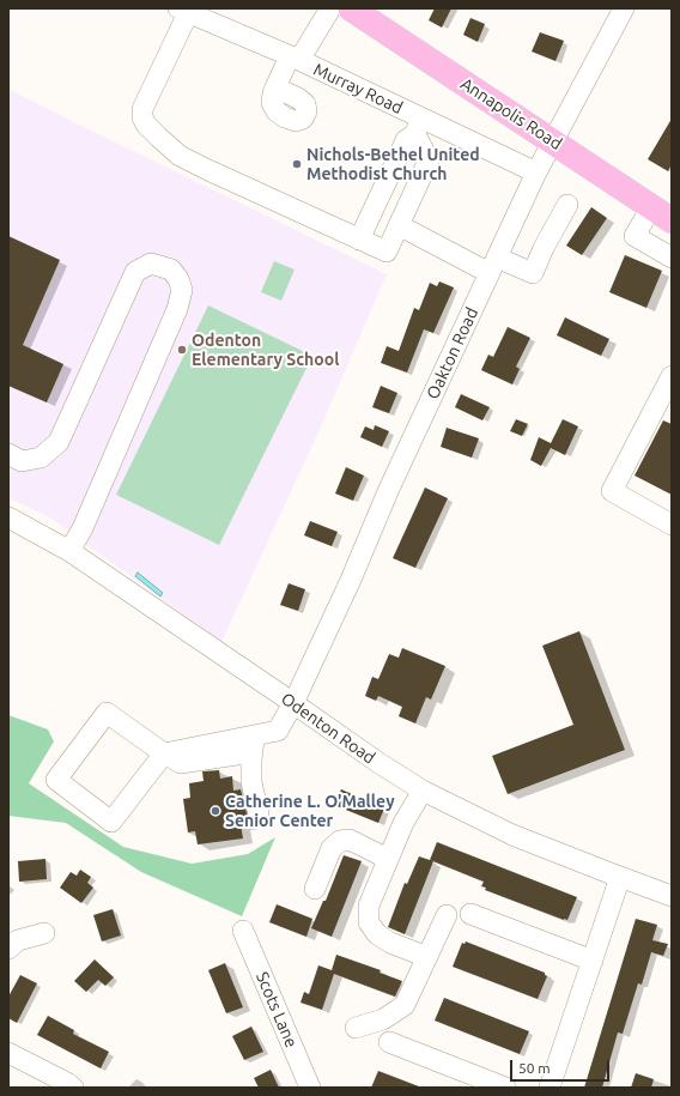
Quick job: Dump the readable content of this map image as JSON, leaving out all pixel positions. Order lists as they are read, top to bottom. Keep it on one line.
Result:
{"streets":{"main road":["Annapolis Road"],"street":["Murray Road","Oakton Road","Odenton Road","Scots Lane"]},"crossings":[["Murray Road","Oakton Road"],["Annapolis Road","Oakton Road"],["Oakton Road","Odenton Road"]],"places":["Nichols-Bethel United Methodist Church","Odenton Elementary School","Catherine L. O'Malley Senior Center"],"scale_bar":"50 m"}
